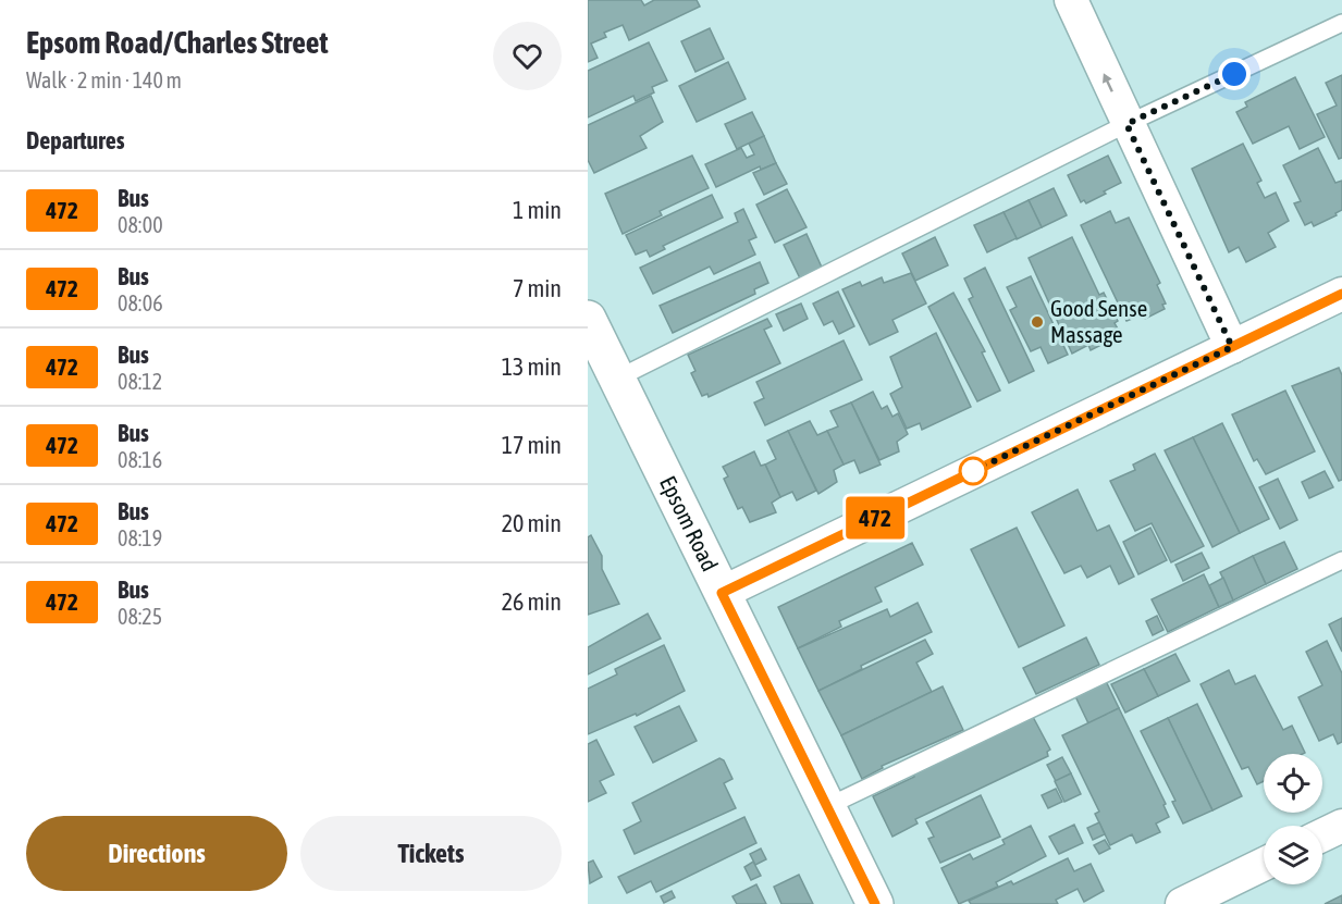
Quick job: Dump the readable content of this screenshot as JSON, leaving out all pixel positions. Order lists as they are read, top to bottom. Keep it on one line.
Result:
{"streets":{"main road":["Epsom Road"]},"places":["Good Sense Massage"],"lines":["bus line 472"],"page":{"heading":[["Epsom Road/Charles Street","Walk · 2 min · 140 m"],"Departures"],"on_map":"472","list":[{"mark":"472","name":"Bus","note":"08:00","value":"1 min"},{"mark":"472","name":"Bus","note":"08:06","value":"7 min"},{"mark":"472","name":"Bus","note":"08:12","value":"13 min"},{"mark":"472","name":"Bus","note":"08:16","value":"17 min"},{"mark":"472","name":"Bus","note":"08:19","value":"20 min"},{"mark":"472","name":"Bus","note":"08:25","value":"26 min"}],"buttons":["Directions","Tickets"]}}
